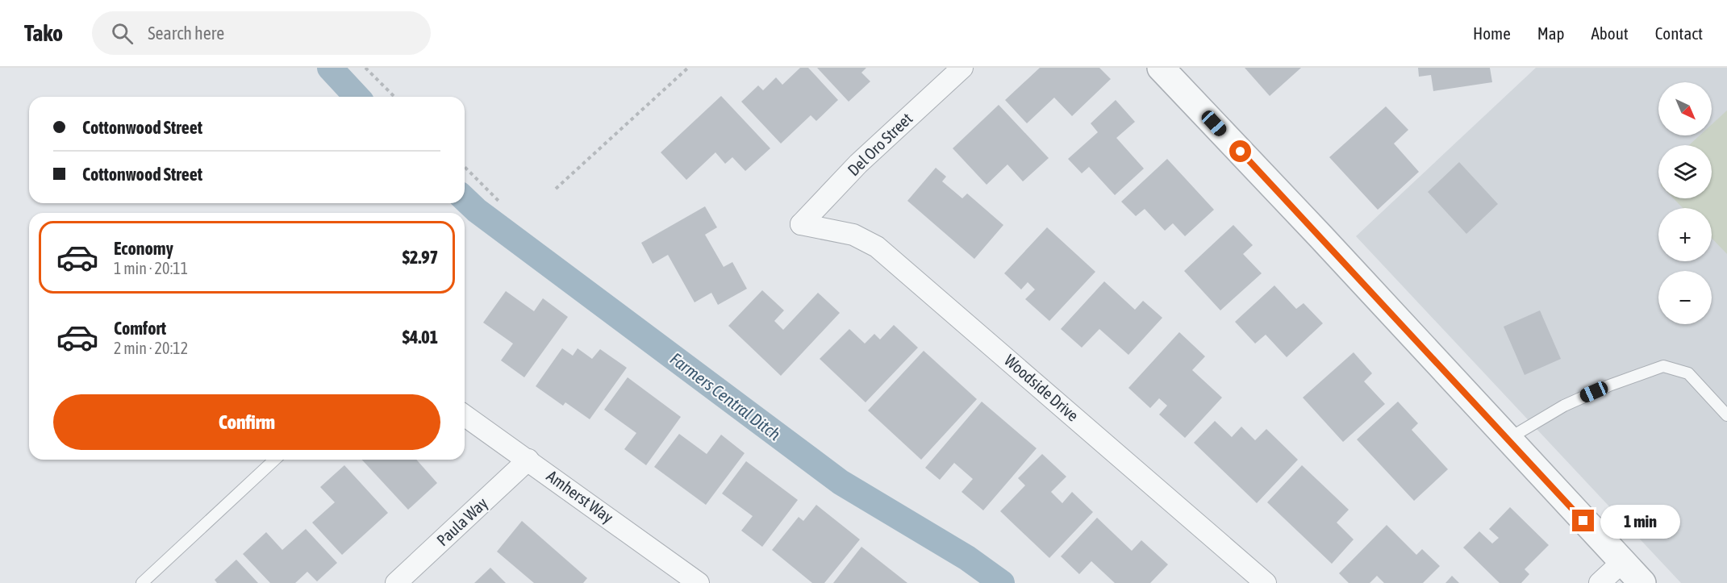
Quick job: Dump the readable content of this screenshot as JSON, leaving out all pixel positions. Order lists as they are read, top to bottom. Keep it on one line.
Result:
{"streets":{"street":["Del Oro Street","Woodside Drive","Amherst Way","Paula Way"]},"crossings":[["Del Oro Street","Woodside Drive"],["Amherst Way","Paula Way"]],"water":["Farmers Central Ditch"],"north":"bottom right","page":{"header":"Tako","search":"Search here","nav":["Home","Map","About","Contact"],"map_buttons":["+","−"],"banner":["Cottonwood Street","Cottonwood Street"],"list":[{"name":"Economy","note":"1 min · 20:11","value":"$2.97"},{"name":"Comfort","note":"2 min · 20:12","value":"$4.01"}],"buttons":"Confirm","bubble":"1 min"}}
